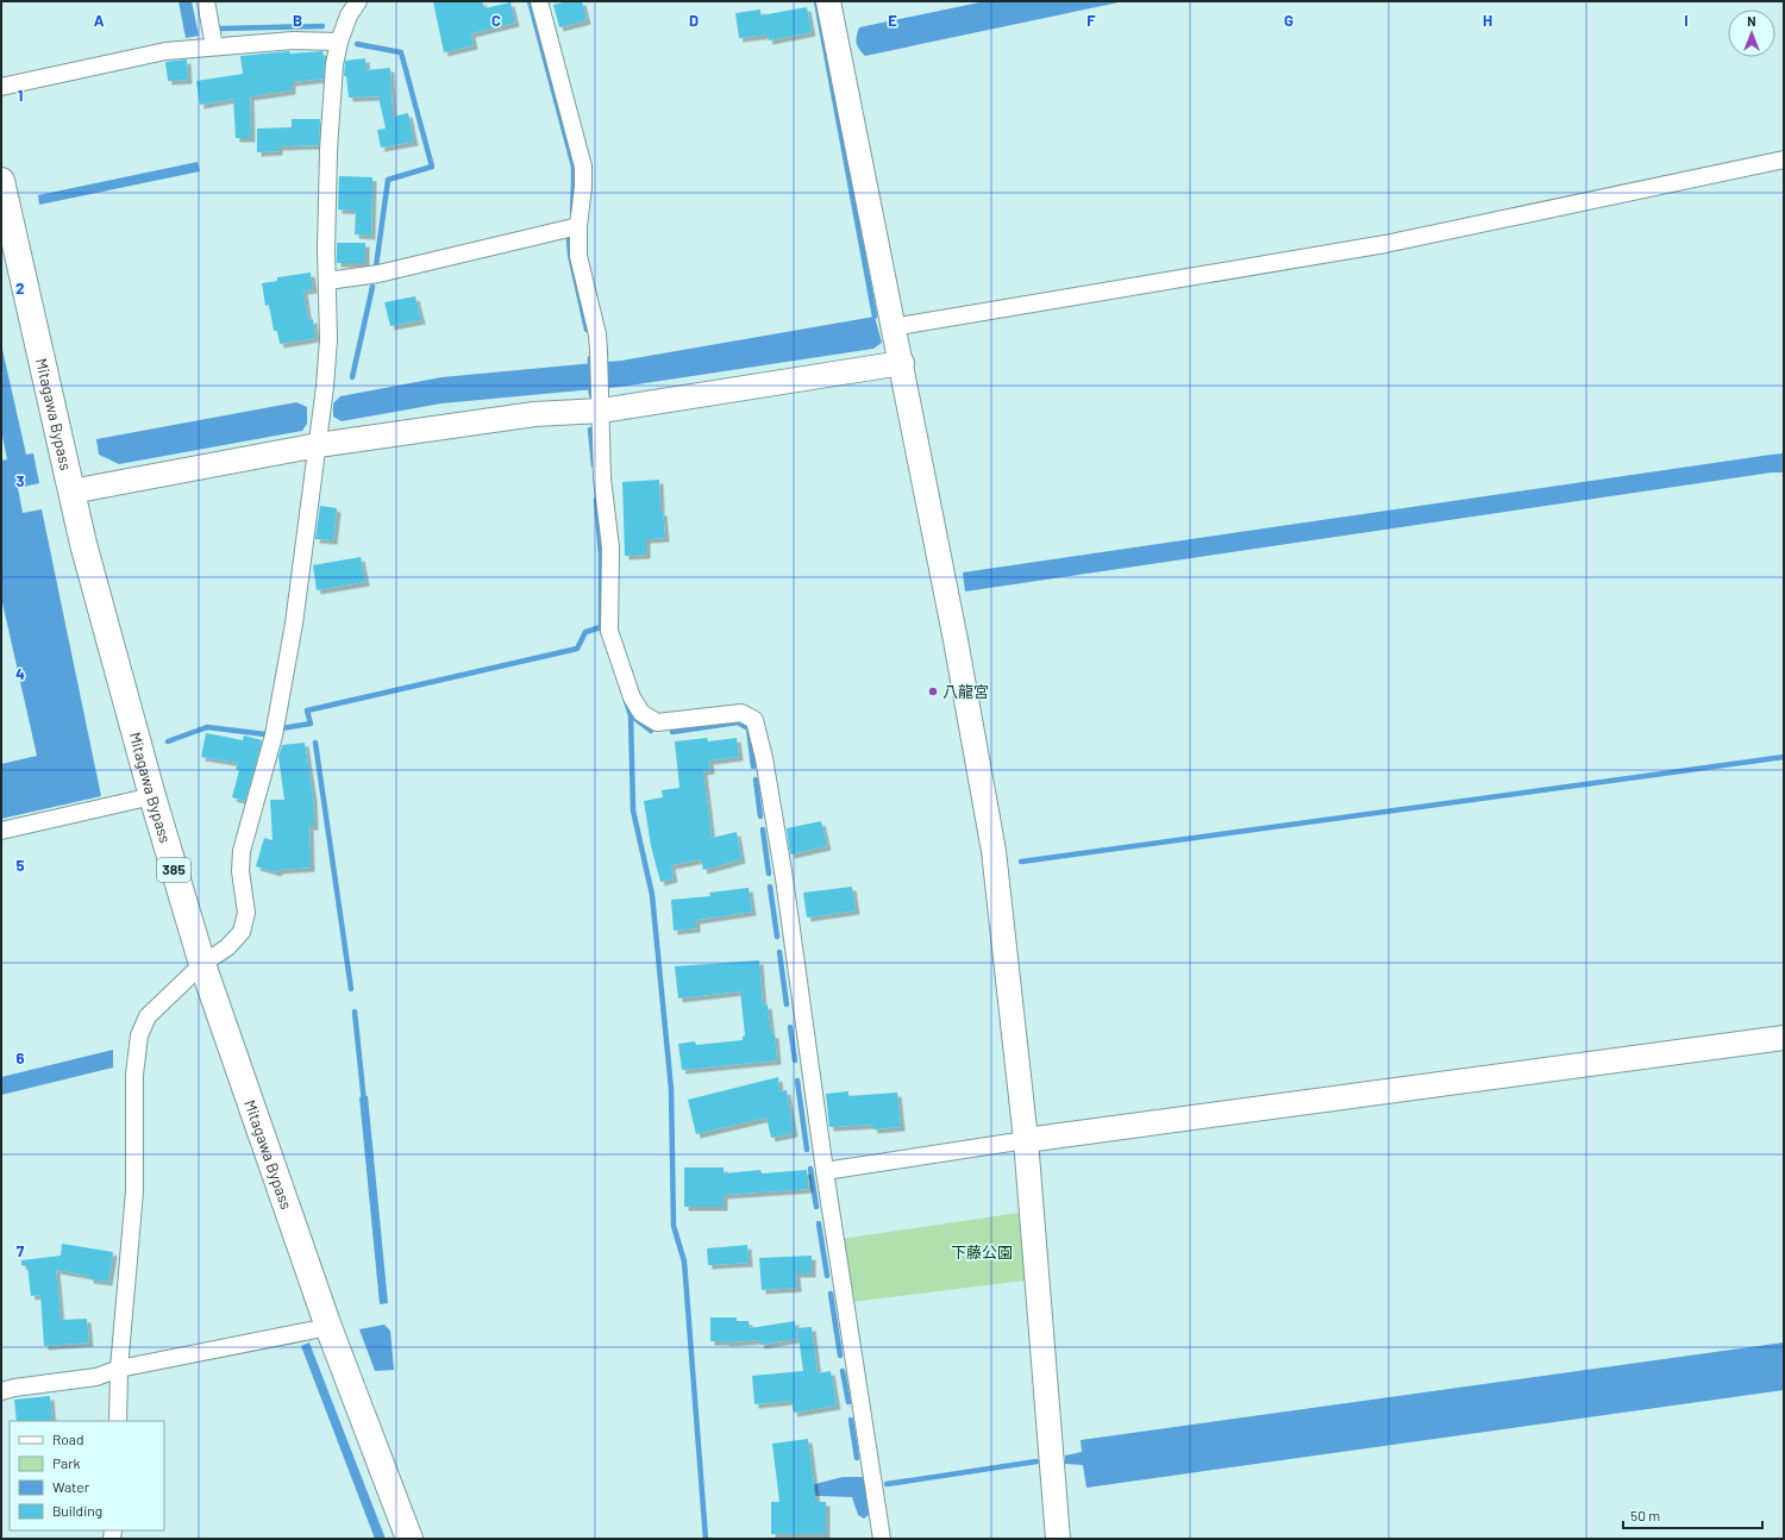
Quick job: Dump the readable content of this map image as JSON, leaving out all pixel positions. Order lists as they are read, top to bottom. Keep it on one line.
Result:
{"streets":{"highway":["Mitagawa Bypass","385"]},"parks":["下藤公園"],"places":["八龍宮"],"legend":["Road","Park","Water","Building"],"scale_bar":"50 m","north":"top","grid":{"columns":["A","B","C","D","E","F","G","H","I"],"rows":["1","2","3","4","5","6","7"]}}
